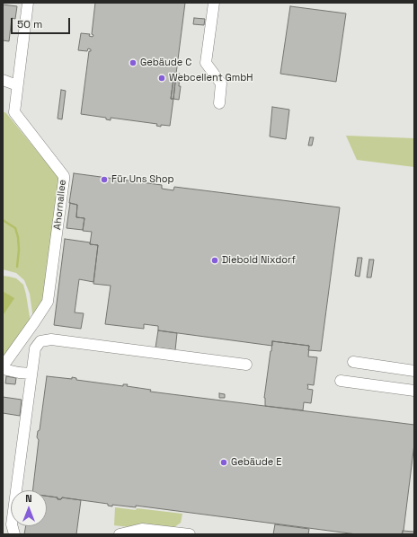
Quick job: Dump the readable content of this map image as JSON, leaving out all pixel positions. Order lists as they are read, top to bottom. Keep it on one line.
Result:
{"streets":{"street":["Ahornallee"]},"places":["Gebäude C","Webcellent GmbH","Für Uns Shop","Diebold Nixdorf","Gebäude E"],"scale_bar":"50 m","north":"top"}
